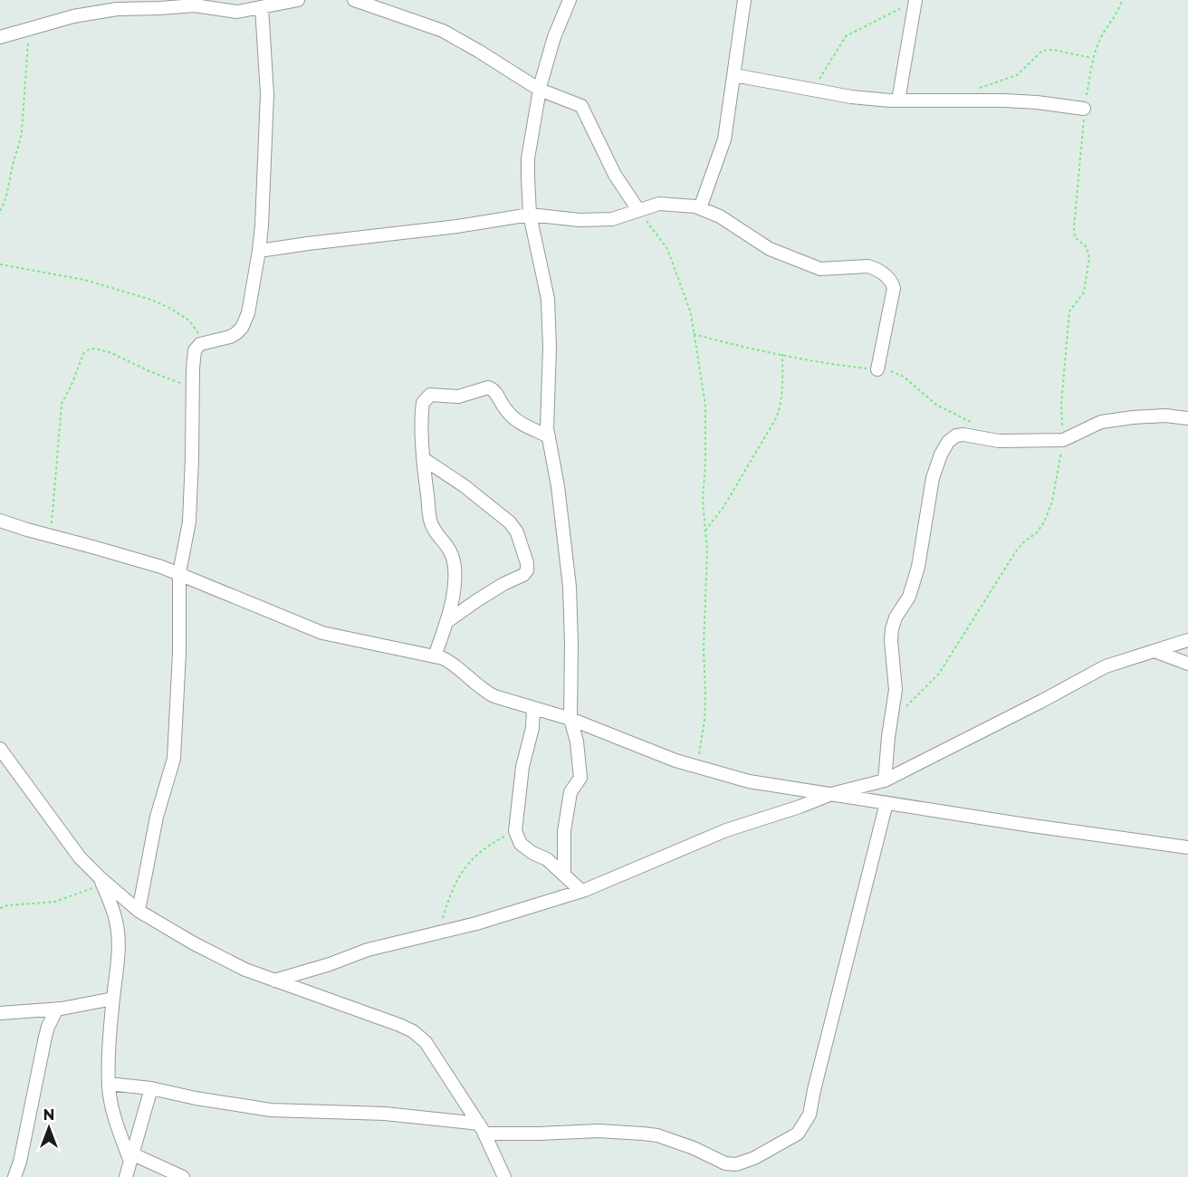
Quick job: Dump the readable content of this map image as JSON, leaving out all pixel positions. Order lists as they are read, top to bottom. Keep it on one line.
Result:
{"north":"top"}
